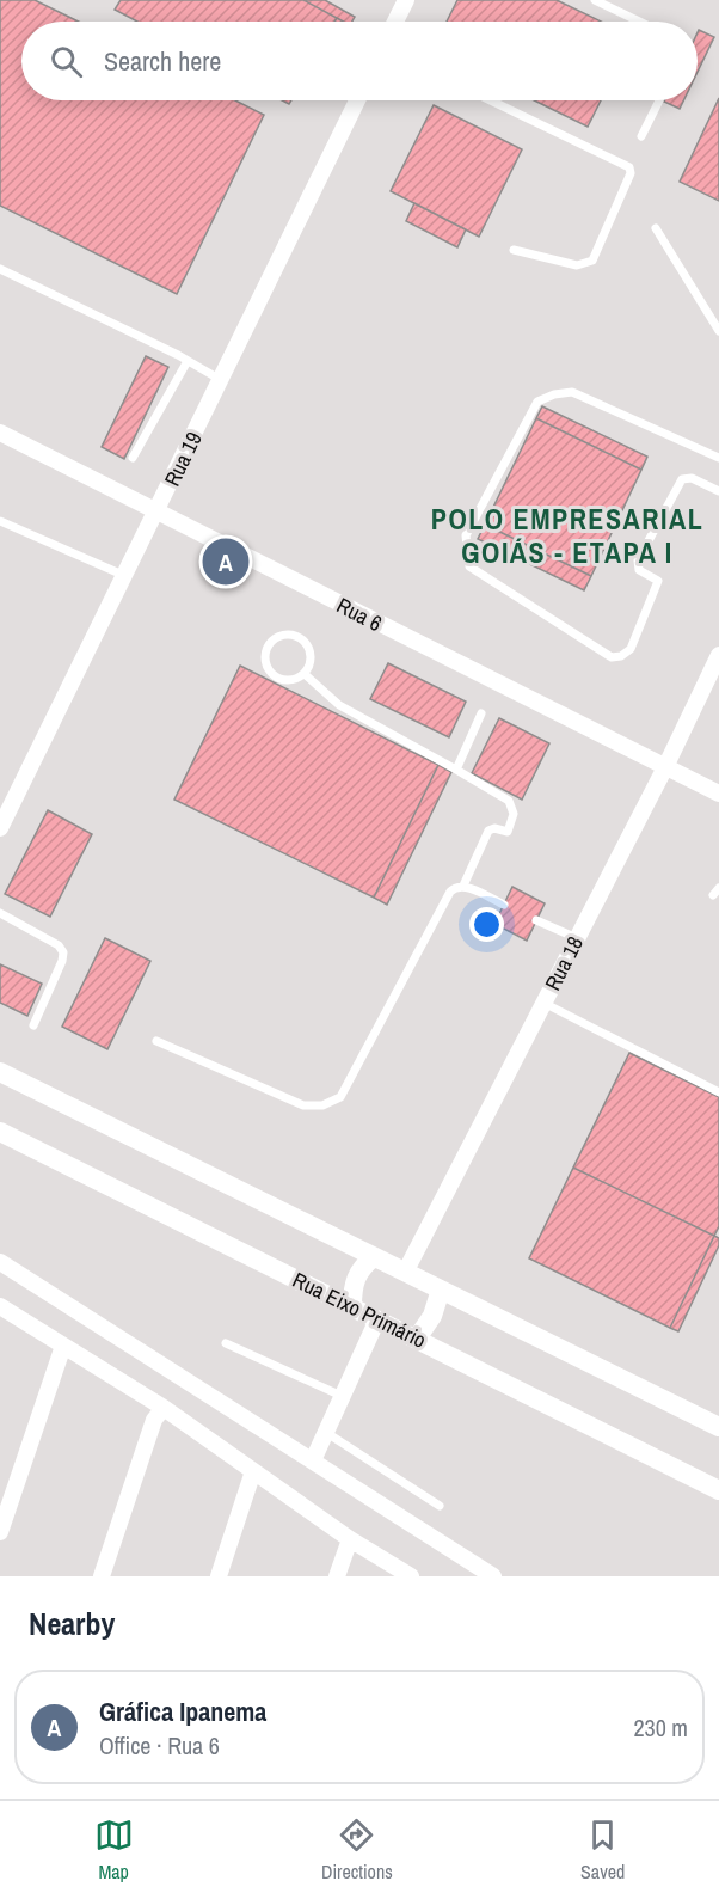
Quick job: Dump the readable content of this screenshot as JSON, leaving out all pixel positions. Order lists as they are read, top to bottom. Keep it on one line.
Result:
{"streets":{"street":["Rua 19","Rua 6","Rua 18","Rua Eixo Primário"]},"crossings":[["Rua 19","Rua 6"],["Rua 6","Rua 18"]],"districts":["POLO EMPRESARIAL GOIÁS - ETAPA I"],"page":{"search":"Search here","pins":"A","heading":"Nearby","list":[{"mark":"A","name":"Gráfica Ipanema","note":"Office · Rua 6","value":"230 m"}],"nav":["Map","Directions","Saved"]}}
